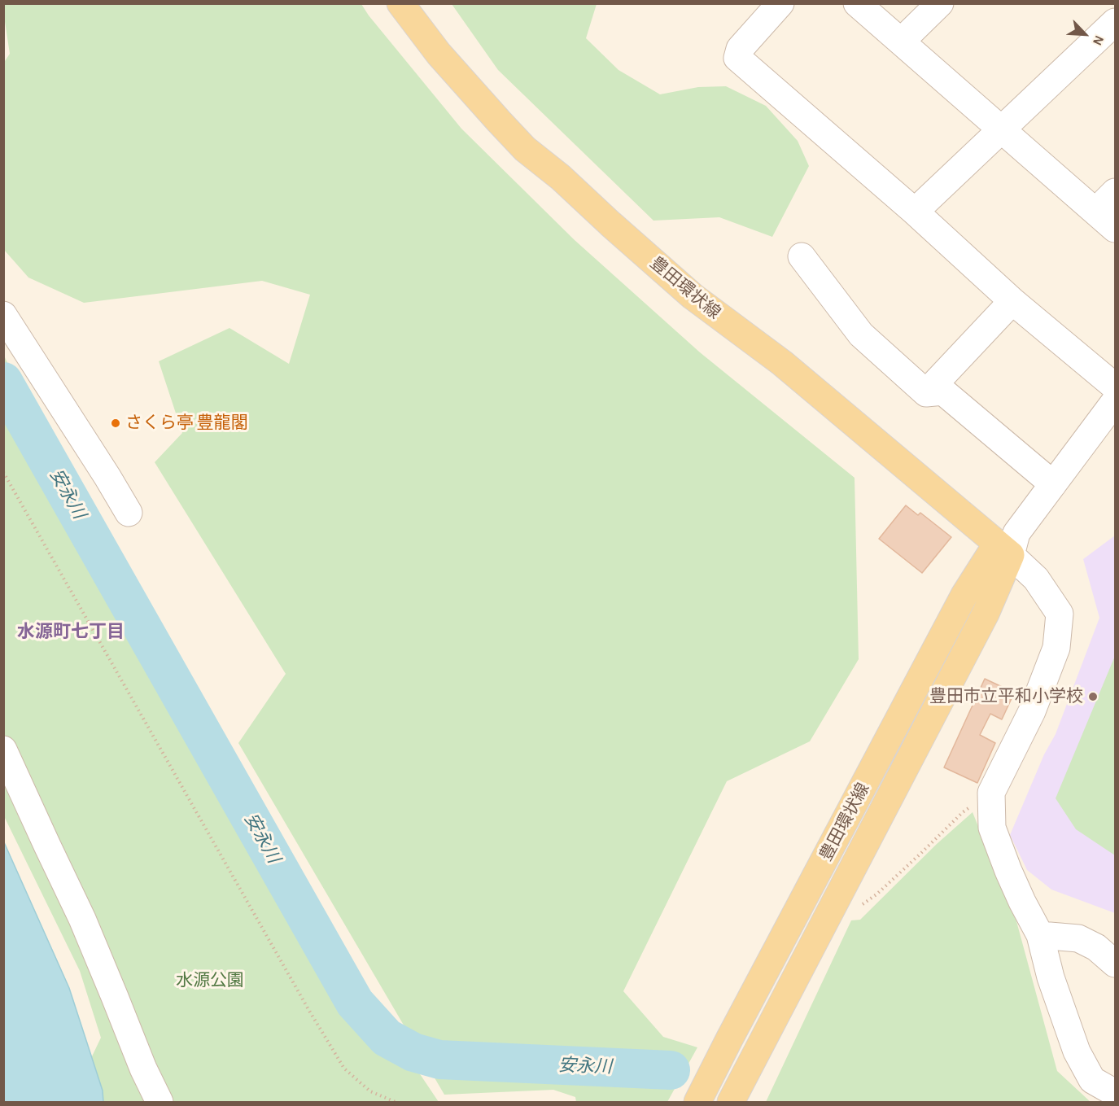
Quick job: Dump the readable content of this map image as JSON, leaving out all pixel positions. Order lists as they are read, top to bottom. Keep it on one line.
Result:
{"streets":{"main road":["豊田環状線"]},"districts":["水源町七丁目"],"water":["安永川"],"parks":["水源公園"],"places":["さくら亭 豊龍閣","豊田市立平和小学校"],"north":"bottom right"}
